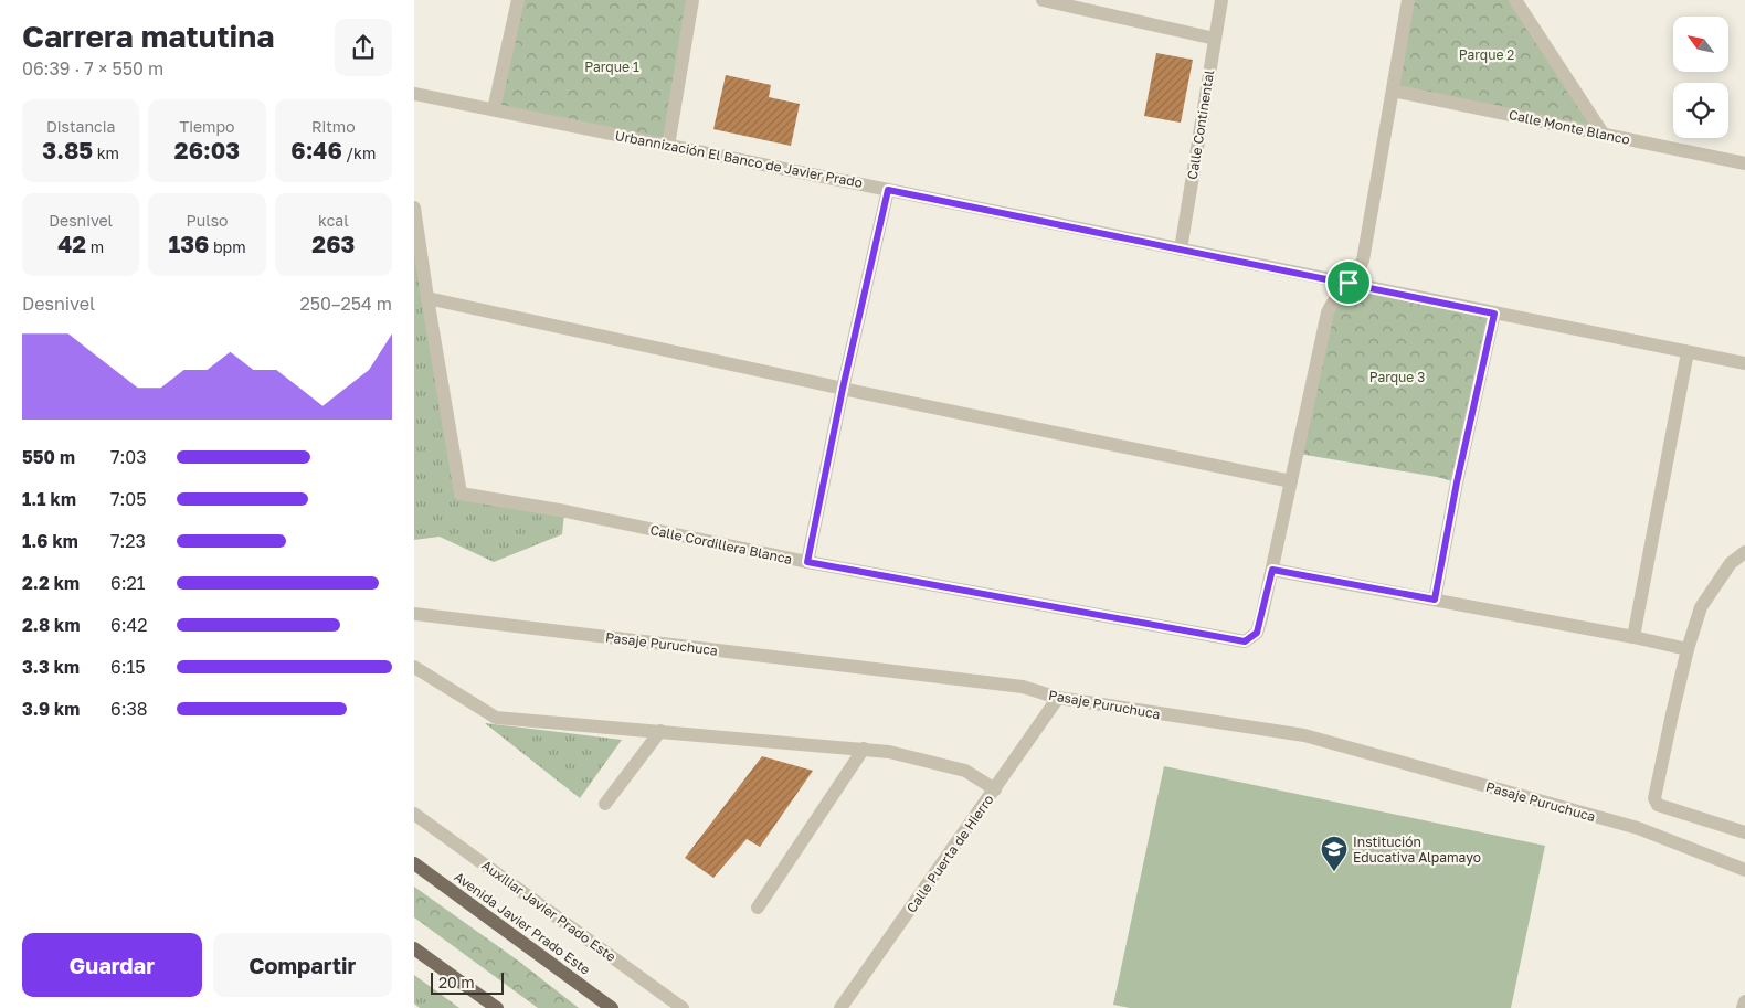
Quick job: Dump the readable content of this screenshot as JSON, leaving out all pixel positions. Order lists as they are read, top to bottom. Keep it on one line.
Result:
{"streets":{"main road":["Avenida Javier Prado Este"],"street":["Calle Continental","Calle Monte Blanco","Urbannización El Banco de Javier Prado","Calle Cordillera Blanca","Pasaje Puruchuca","Calle Puerta de Hierro","Auxiliar Javier Prado Este"]},"crossings":[["Calle Continental","Urbannización El Banco de Javier Prado"],["Pasaje Puruchuca","Calle Puerta de Hierro"]],"parks":["Parque 2","Parque 1","Parque 3"],"places":{"school or university":["Institución Educativa Alpamayo"]},"scale_bar":"20 m","north":"top left","page":{"heading":["Carrera matutina","06:39 · 7 × 550 m"],"stats":[["Distancia","3.85 km"],["Tiempo","26:03"],["Ritmo","6:46 /km"],["Desnivel","42 m"],["Pulso","136 bpm"],["kcal","263"]],"chart":["Desnivel","250–254 m"],"list":[{"name":"550 m","note":"7:03"},{"name":"1.1 km","note":"7:05"},{"name":"1.6 km","note":"7:23"},{"name":"2.2 km","note":"6:21"},{"name":"2.8 km","note":"6:42"},{"name":"3.3 km","note":"6:15"},{"name":"3.9 km","note":"6:38"}],"buttons":["Guardar","Compartir"],"scale":"20 m"}}
